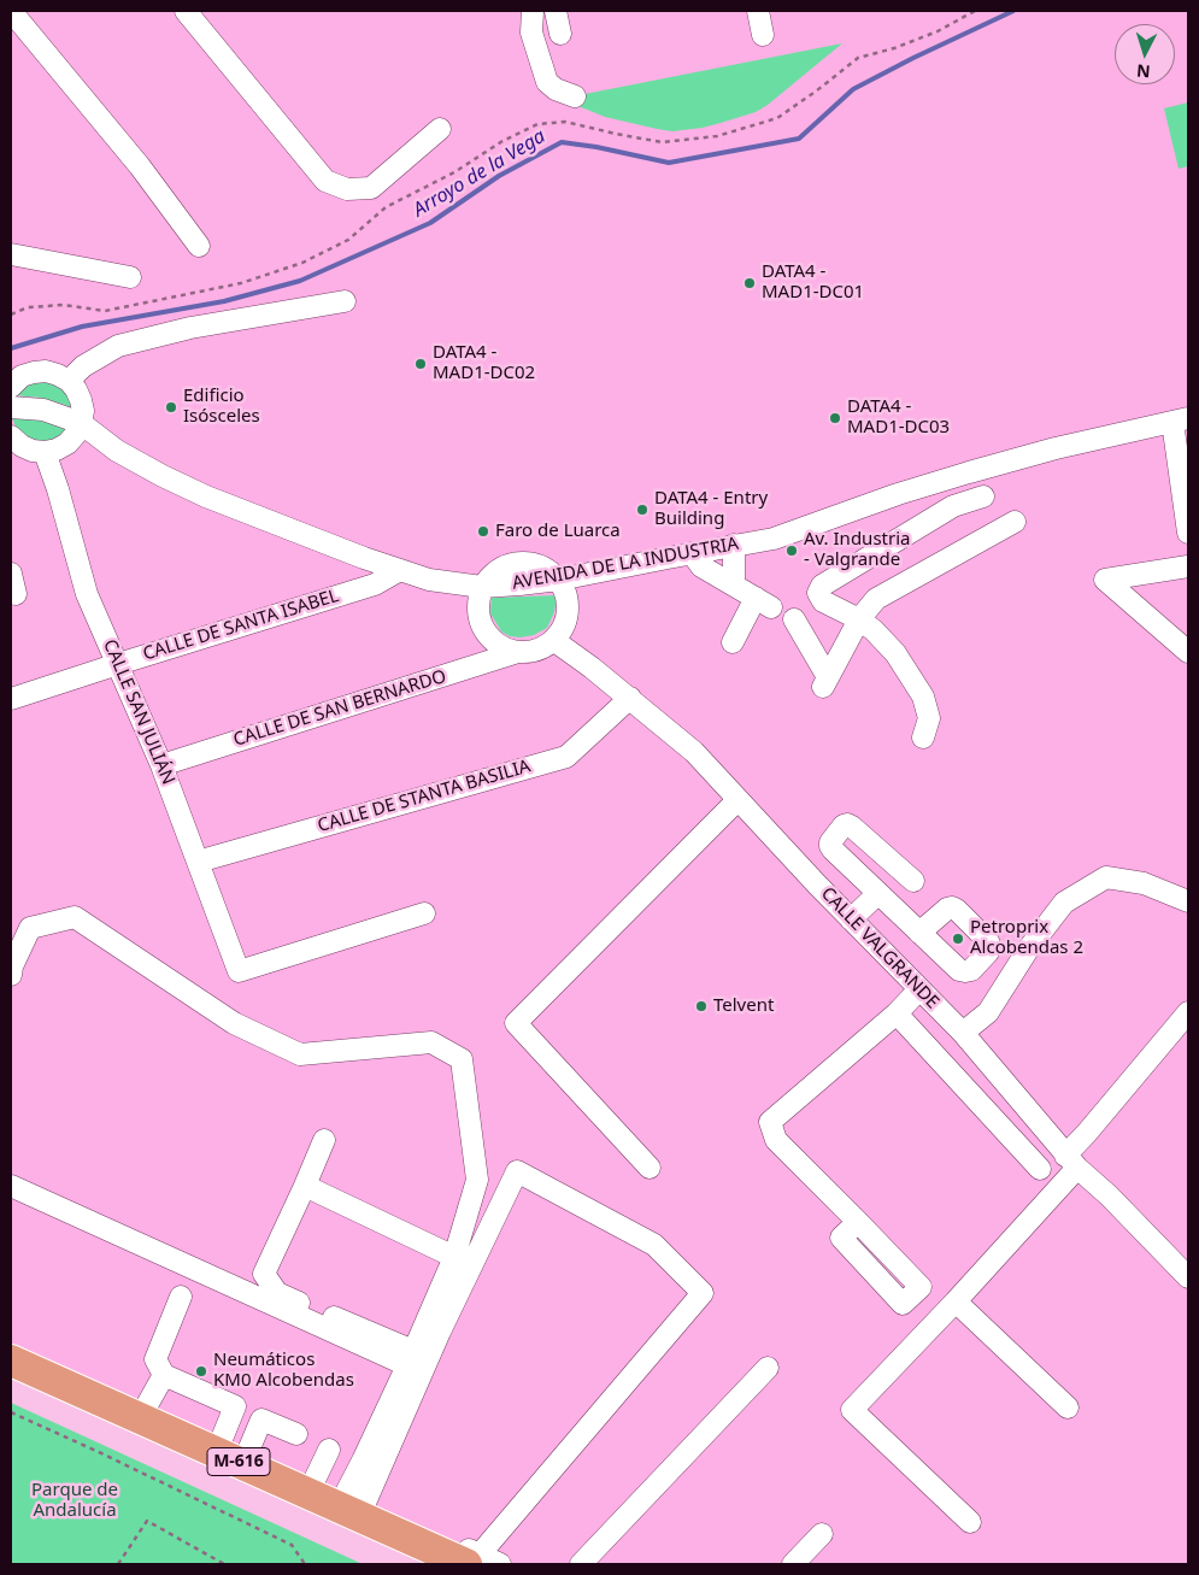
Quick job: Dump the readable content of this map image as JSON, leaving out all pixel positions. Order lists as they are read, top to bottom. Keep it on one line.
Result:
{"streets":{"highway":["M-616"],"street":["AVENIDA DE LA INDUSTRIA","CALLE DE SANTA ISABEL","CALLE DE SAN BERNARDO","CALLE SAN JULIÁN","CALLE DE STANTA BASILIA","CALLE VALGRANDE"]},"crossings":[["AVENIDA DE LA INDUSTRIA","CALLE DE SANTA ISABEL"],["AVENIDA DE LA INDUSTRIA","CALLE DE SAN BERNARDO"],["AVENIDA DE LA INDUSTRIA","CALLE VALGRANDE"],["CALLE DE SANTA ISABEL","CALLE SAN JULIÁN"],["CALLE DE SAN BERNARDO","CALLE SAN JULIÁN"],["CALLE DE SAN BERNARDO","CALLE VALGRANDE"],["CALLE SAN JULIÁN","CALLE DE STANTA BASILIA"],["CALLE DE STANTA BASILIA","CALLE VALGRANDE"]],"water":["Arroyo de la Vega"],"parks":["Parque de Andalucía"],"places":["DATA4 - MAD1-DC01","DATA4 - MAD1-DC02","Edificio Isósceles","DATA4 - MAD1-DC03","DATA4 - Entry Building","Faro de Luarca","Av. Industria - Valgrande","Petroprix Alcobendas 2","Telvent","Neumáticos KM0 Alcobendas"],"north":"bottom"}
